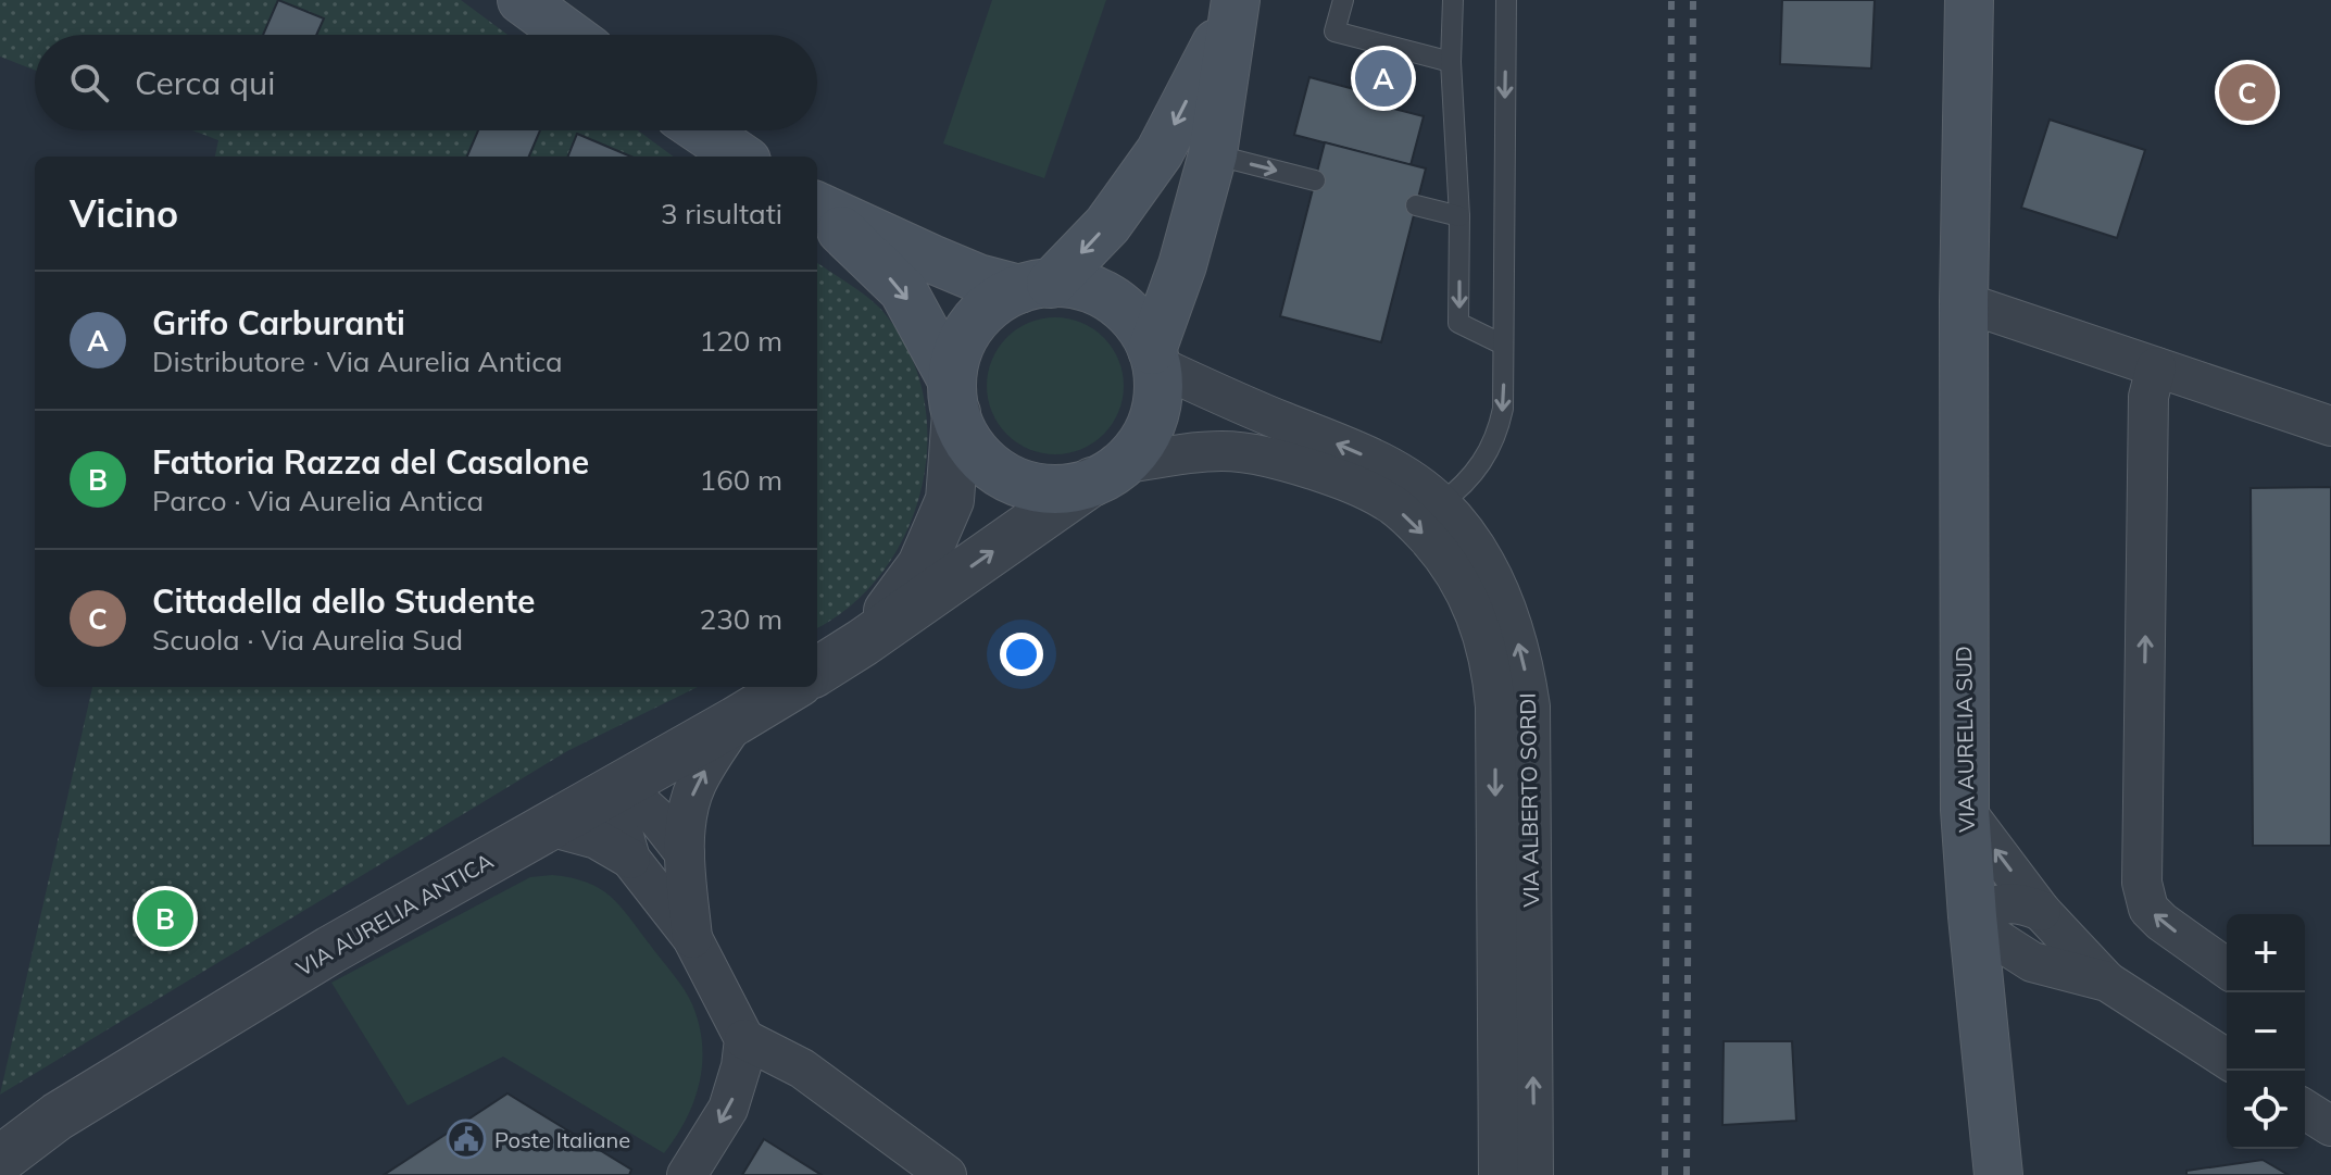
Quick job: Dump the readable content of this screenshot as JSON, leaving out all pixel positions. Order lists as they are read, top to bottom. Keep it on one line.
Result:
{"streets":{"main road":["VIA AURELIA SUD"],"street":["VIA ALBERTO SORDI","VIA AURELIA ANTICA"]},"places":{"public building":["Poste Italiane"]},"page":{"search":"Cerca qui","pins":["A","C","B"],"heading":["Vicino","3 risultati"],"list":[{"mark":"A","name":"Grifo Carburanti","note":"Distributore · Via Aurelia Antica","value":"120 m"},{"mark":"B","name":"Fattoria Razza del Casalone","note":"Parco · Via Aurelia Antica","value":"160 m"},{"mark":"C","name":"Cittadella dello Studente","note":"Scuola · Via Aurelia Sud","value":"230 m"}],"map_buttons":["+","−"]}}
